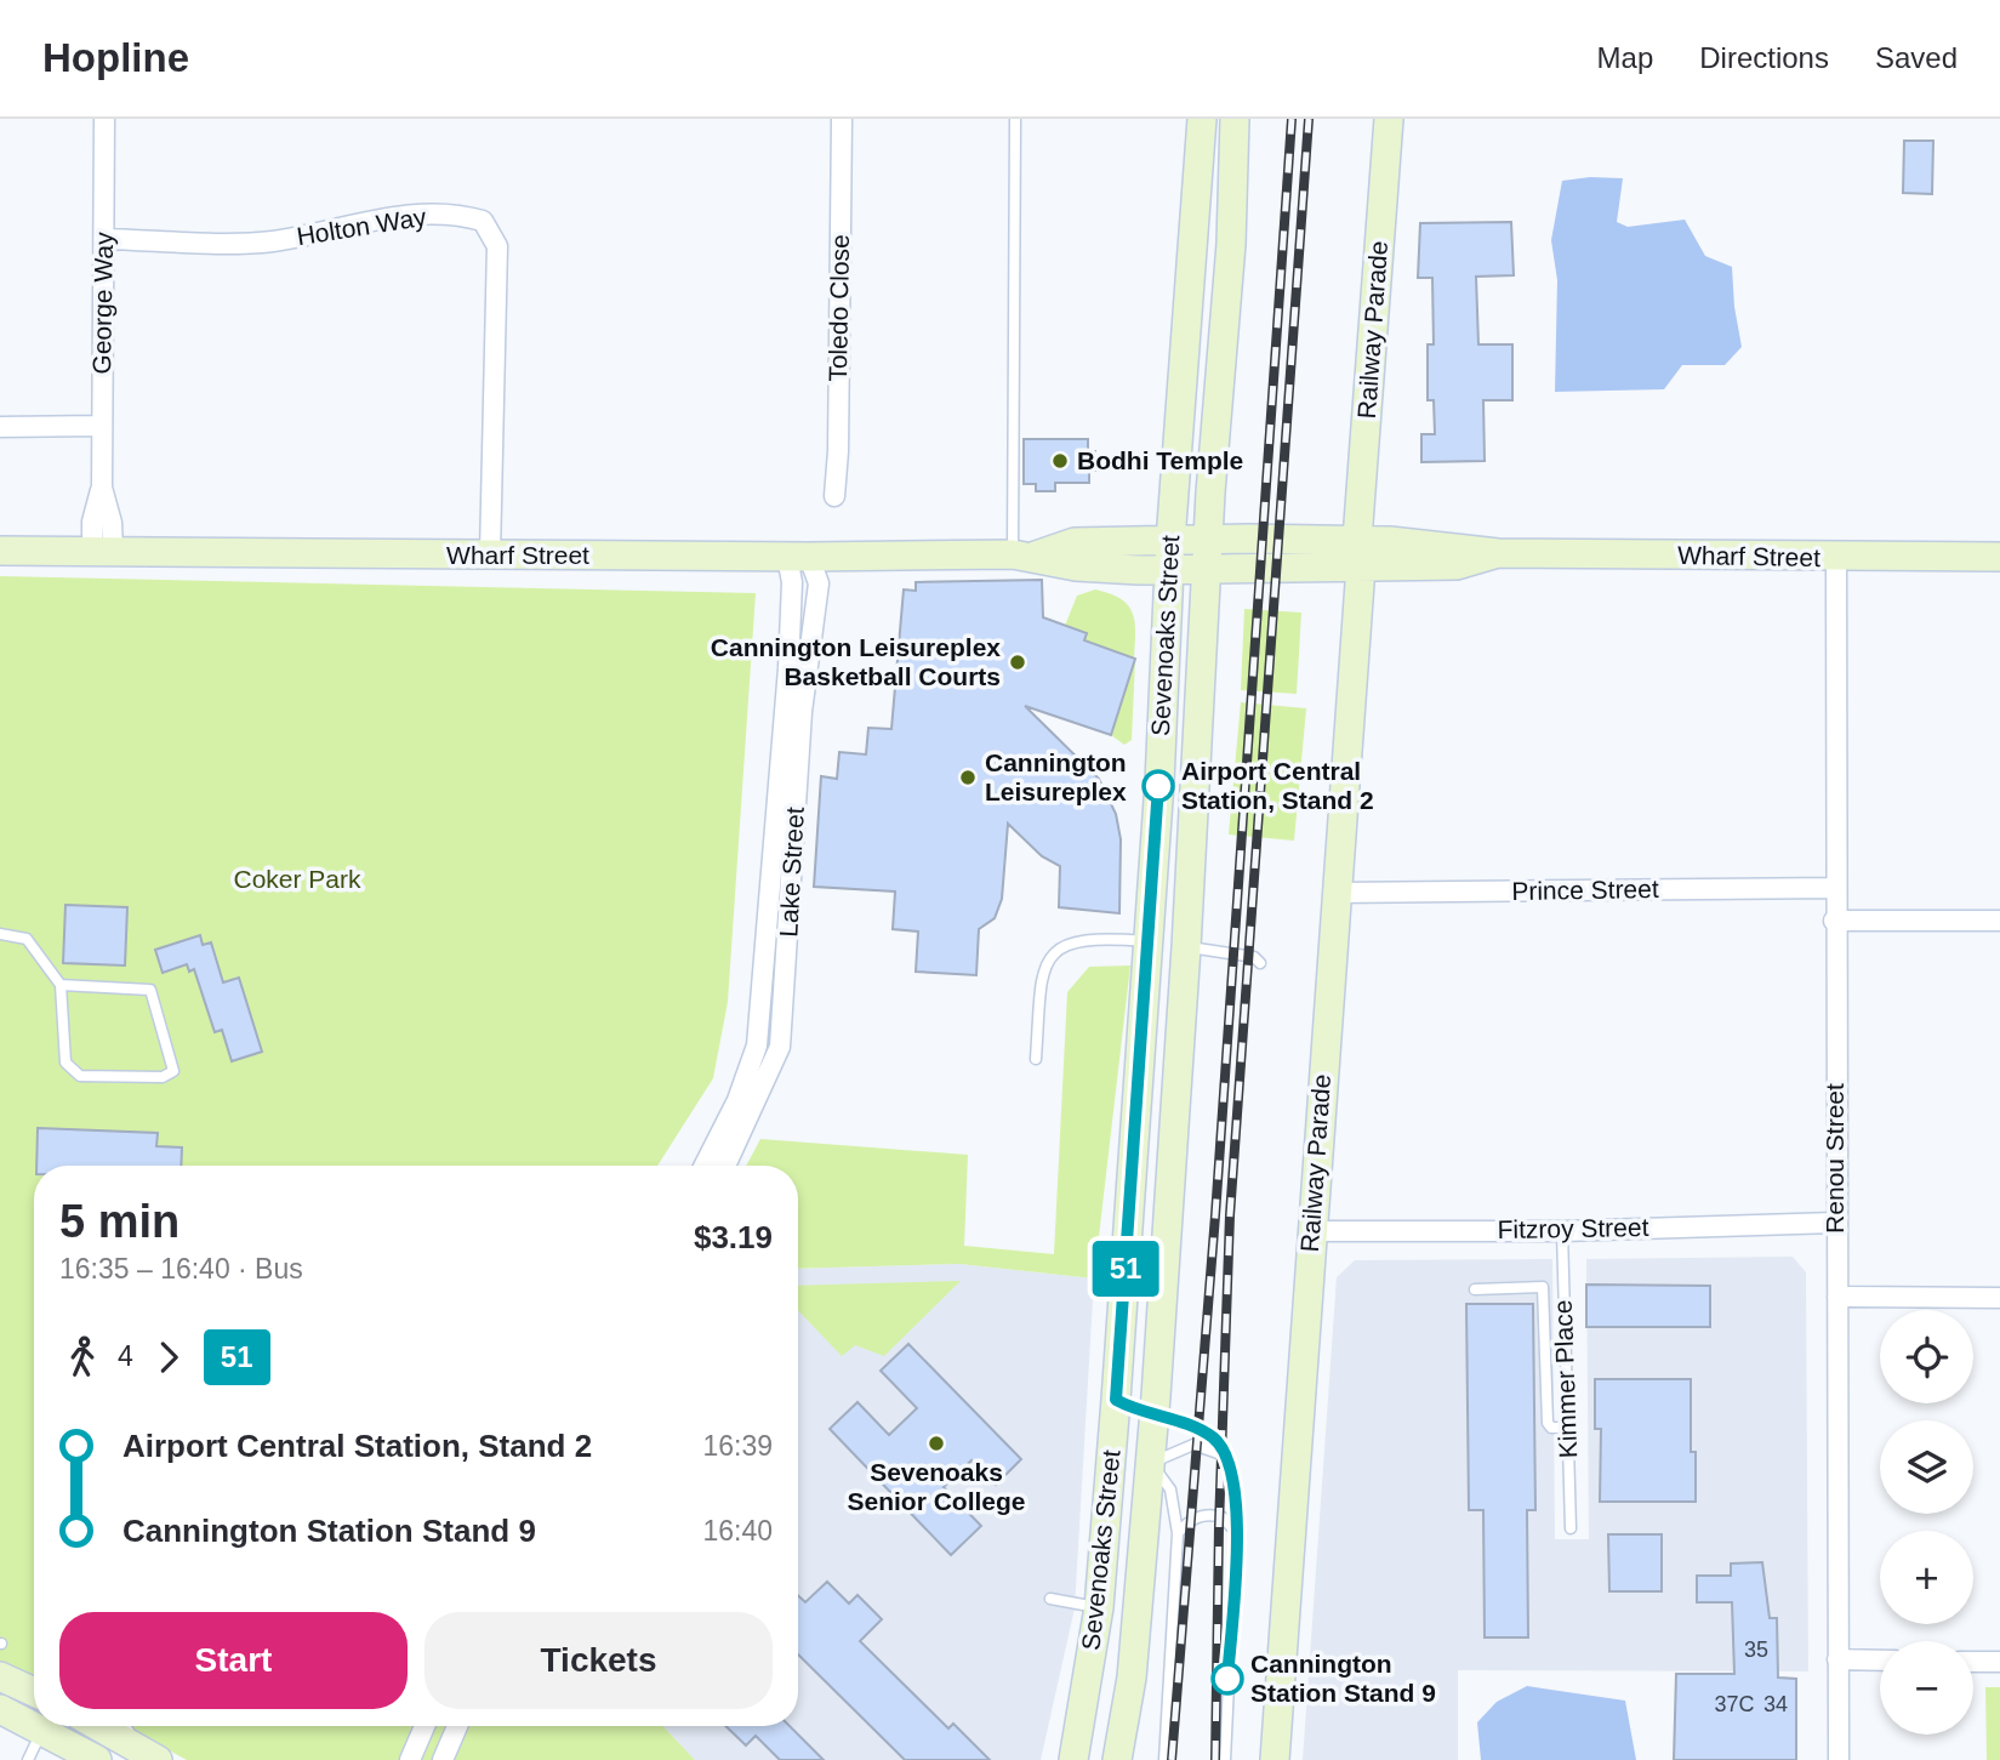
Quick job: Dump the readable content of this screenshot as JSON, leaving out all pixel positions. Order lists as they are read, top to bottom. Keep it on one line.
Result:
{"streets":{"main road":["Railway Parade","Wharf Street","Sevenoaks Street"],"street":["Holton Way","George Way","Toledo Close","Lake Street","Prince Street","Renou Street","Fitzroy Street"],"lane":["Kimmer Place"]},"crossings":[["Holton Way","George Way"],["Holton Way","Wharf Street"],["George Way","Wharf Street"],["Railway Parade","Wharf Street"],["Railway Parade","Prince Street"],["Railway Parade","Fitzroy Street"],["Wharf Street","Sevenoaks Street"],["Wharf Street","Lake Street"],["Wharf Street","Renou Street"],["Prince Street","Renou Street"],["Renou Street","Fitzroy Street"],["Fitzroy Street","Kimmer Place"]],"parks":["Coker Park"],"places":["Bodhi Temple","Cannington Leisureplex Basketball Courts","Cannington Leisureplex","Airport Central Station, Stand 2","Sevenoaks Senior College","Cannington Station Stand 9"],"lines":["bus line 51"],"house_numbers":["35","37C","34"],"page":{"header":"Hopline","nav":["Map","Directions","Saved"],"on_map":"51","heading":["5 min","16:35 – 16:40 · Bus","$3.19"],"map_buttons":["+","−"],"legs":["4","51"],"list":[{"name":"Airport Central Station, Stand 2","value":"16:39"},{"name":"Cannington Station Stand 9","value":"16:40"}],"buttons":["Start","Tickets"]}}
